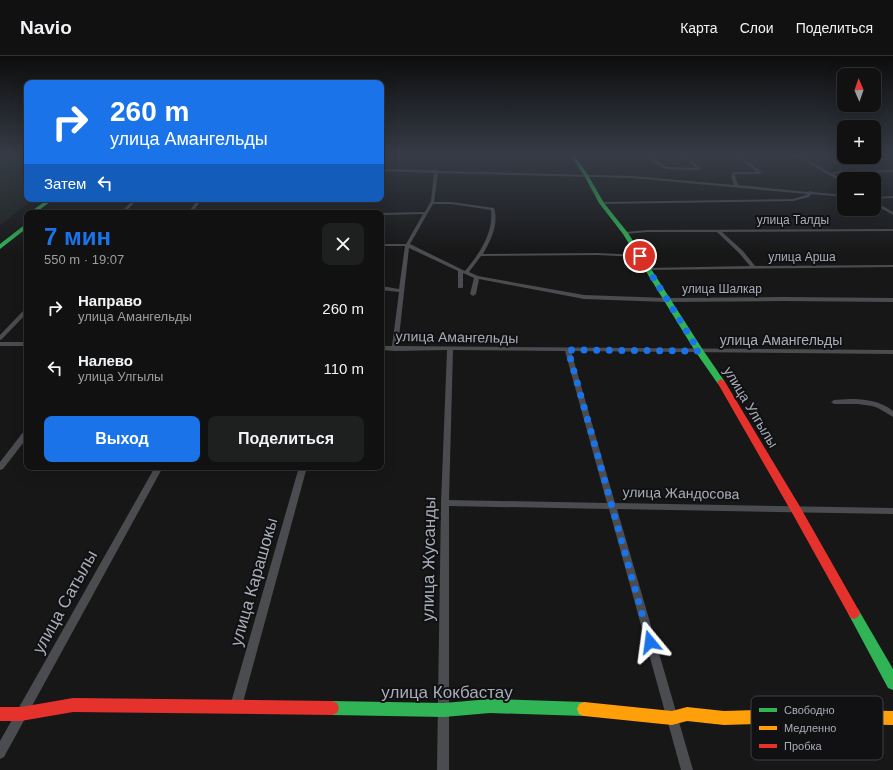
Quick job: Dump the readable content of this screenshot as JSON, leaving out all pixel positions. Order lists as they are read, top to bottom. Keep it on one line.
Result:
{"streets":{"main road":["улица Улгылы","улица Кокбастау"],"street":["улица Талды","улица Арша","улица Шалкар","улица Амангельды","улица Жандосова","улица Жусанды","улица Карашокы","улица Сатылы"]},"crossings":[["улица Талды","улица Улгылы"],["улица Арша","улица Улгылы"],["улица Шалкар","улица Улгылы"],["улица Амангельды","улица Улгылы"],["улица Амангельды","улица Жусанды"],["улица Улгылы","улица Жандосова"],["улица Жандосова","улица Жусанды"],["улица Жусанды","улица Кокбастау"],["улица Карашокы","улица Кокбастау"],["улица Сатылы","улица Кокбастау"]],"legend":["Свободно","Медленно","Пробка"],"north":"top","page":{"header":"Navio","nav":["Карта","Слои","Поделиться"],"map_buttons":["+","−"],"turn":["260 m","улица Амангельды"],"then":"Затем","heading":["7 мин","550 m · 19:07"],"list":[{"name":"Направо","note":"улица Амангельды","value":"260 m"},{"name":"Налево","note":"улица Улгылы","value":"110 m"}],"buttons":["Выход","Поделиться"]}}
